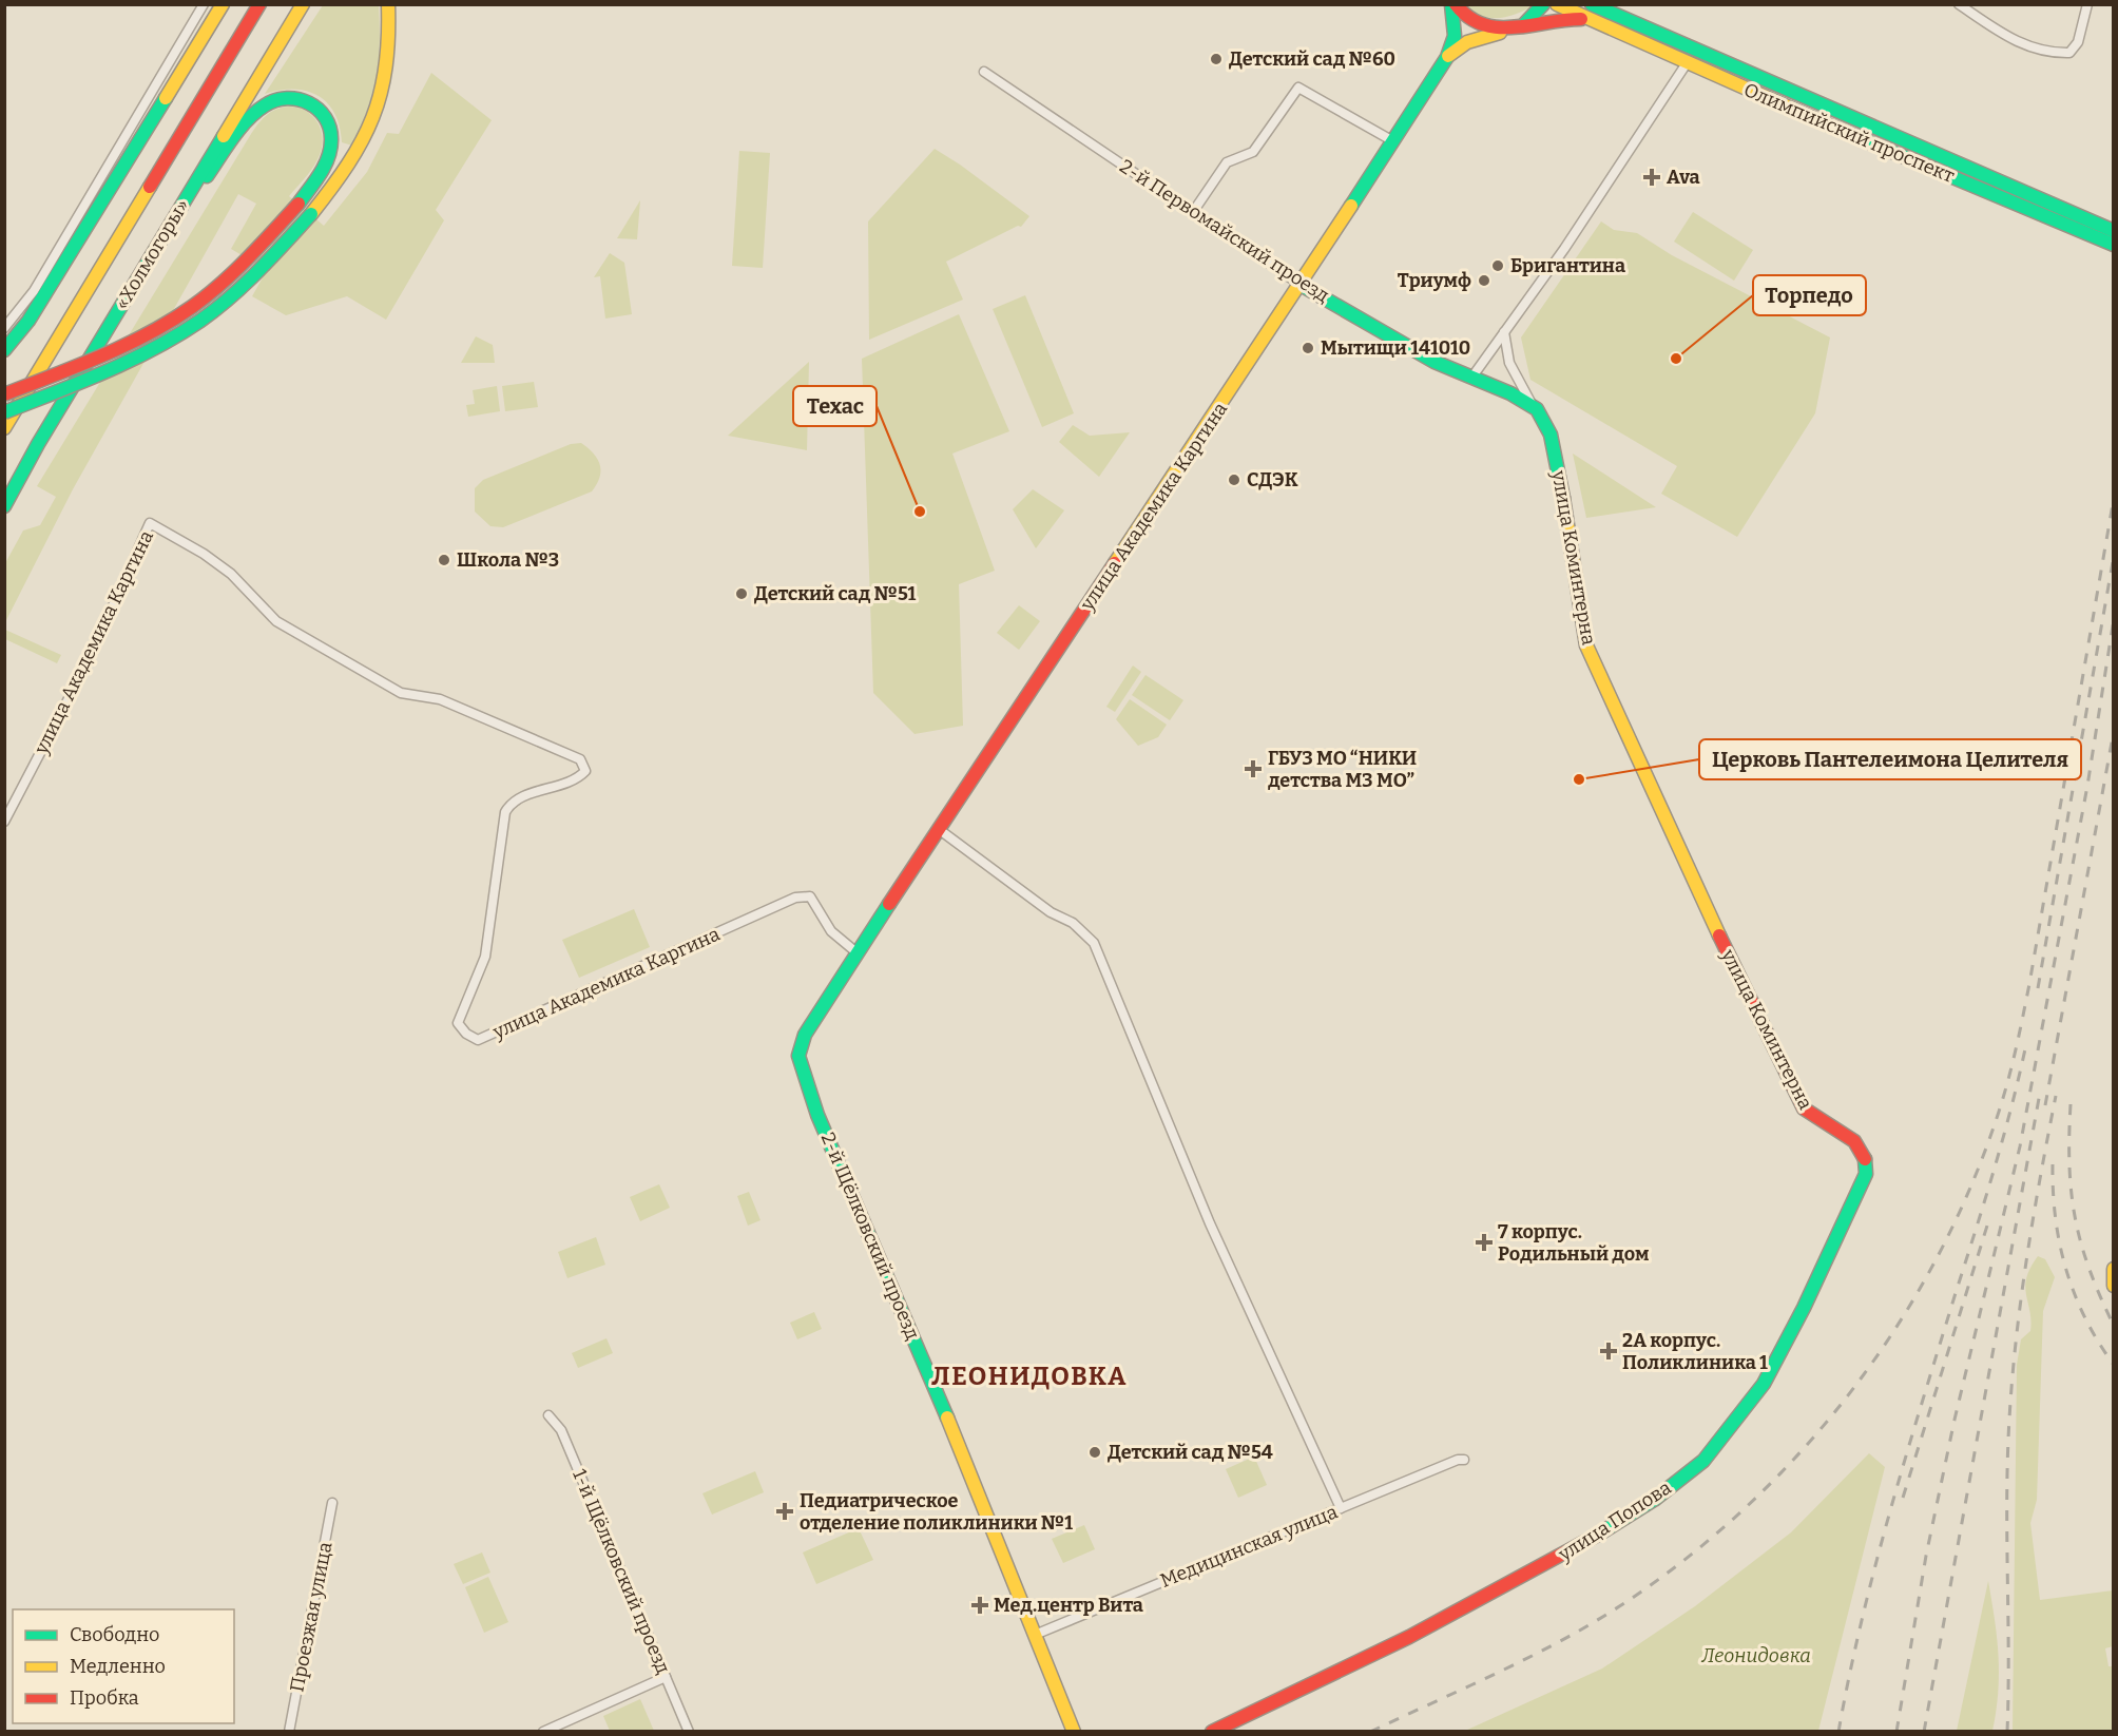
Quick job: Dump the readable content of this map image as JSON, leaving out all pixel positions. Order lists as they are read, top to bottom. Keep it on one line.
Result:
{"streets":{"main road":["Олимпийский проспект","2-й Первомайский проезд","«Холмогоры»","улица Академика Каргина","улица Коминтерна","2-й Щёлковский проезд","улица Попова"],"street":["Медицинская улица","1-й Щёлковский проезд","Проезжая улица"]},"crossings":[["2-й Первомайский проезд","улица Академика Каргина"],["улица Академика Каргина","2-й Щёлковский проезд"],["улица Коминтерна","улица Попова"],["2-й Щёлковский проезд","Медицинская улица"]],"districts":["ЛЕОНИДОВКА"],"parks":["Леонидовка"],"places":{"other":["Детский сад №60","Бригантина","Триумф","Мытищи 141010","Торпедо","СДЭК","Техас","Школа №3","Детский сад №51","Церковь Пантелеимона Целителя","Детский сад №54"],"health":["Ava","ГБУЗ МО “НИКИ детства МЗ МО”","7 корпус. Родильный дом","2А корпус. Поликлиника 1","Педиатрическое отделение поликлиники №1","Мед.центр Вита"]},"legend":["Свободно","Медленно","Пробка"]}
